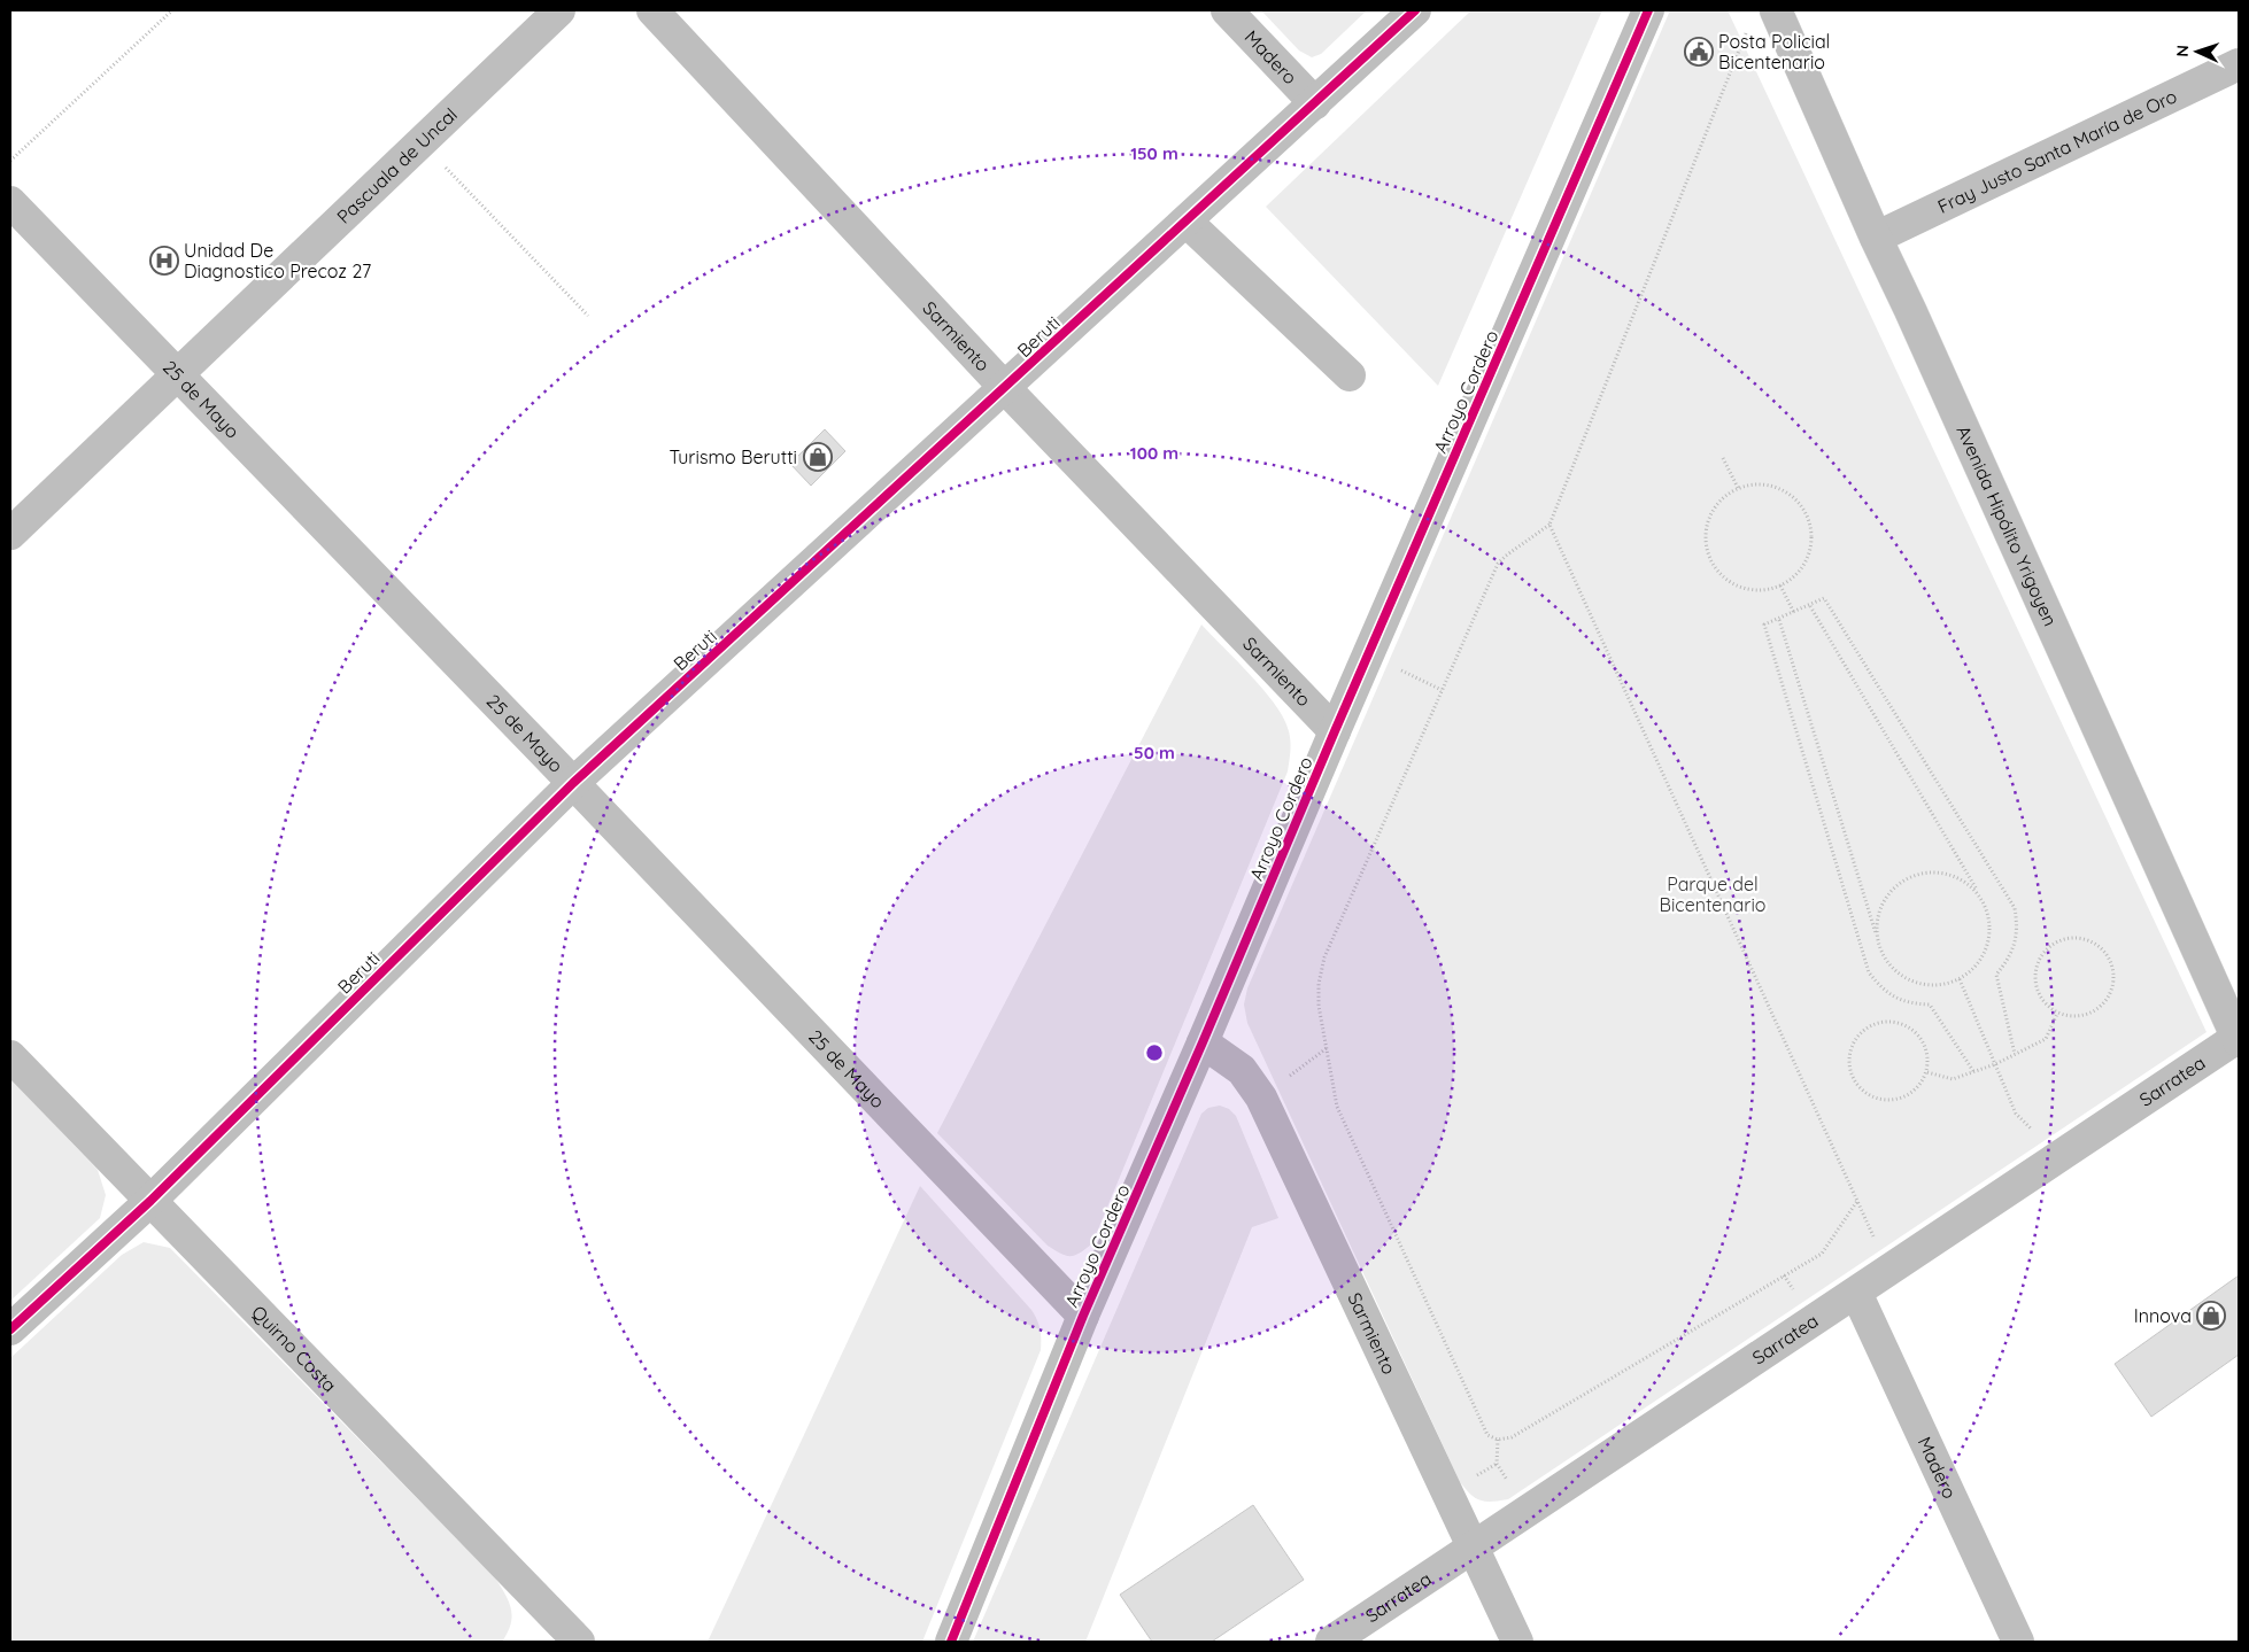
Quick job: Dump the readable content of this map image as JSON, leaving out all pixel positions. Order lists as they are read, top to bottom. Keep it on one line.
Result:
{"streets":{"street":["Madero","Fray Justo Santa María de Oro","Pascuala de Uncal","Sarmiento","Beruti","Arroyo Cordero","25 de Mayo","Avenida Hipólito Yrigoyen","Sarratea","Quirno Costa"]},"crossings":[["Madero","Beruti"],["Madero","Sarratea"],["Fray Justo Santa María de Oro","Avenida Hipólito Yrigoyen"],["Pascuala de Uncal","25 de Mayo"],["Sarmiento","Beruti"],["Sarmiento","Arroyo Cordero"],["Sarmiento","Sarratea"],["Beruti","25 de Mayo"],["Beruti","Quirno Costa"],["Arroyo Cordero","25 de Mayo"],["Avenida Hipólito Yrigoyen","Sarratea"]],"parks":["Parque del Bicentenario"],"places":{"public building":["Posta Policial Bicentenario"],"hospital":["Unidad De Diagnostico Precoz 27"],"shop":["Turismo Berutti","Innova"]},"north":"left","rings":["150 m","100 m","50 m"]}
